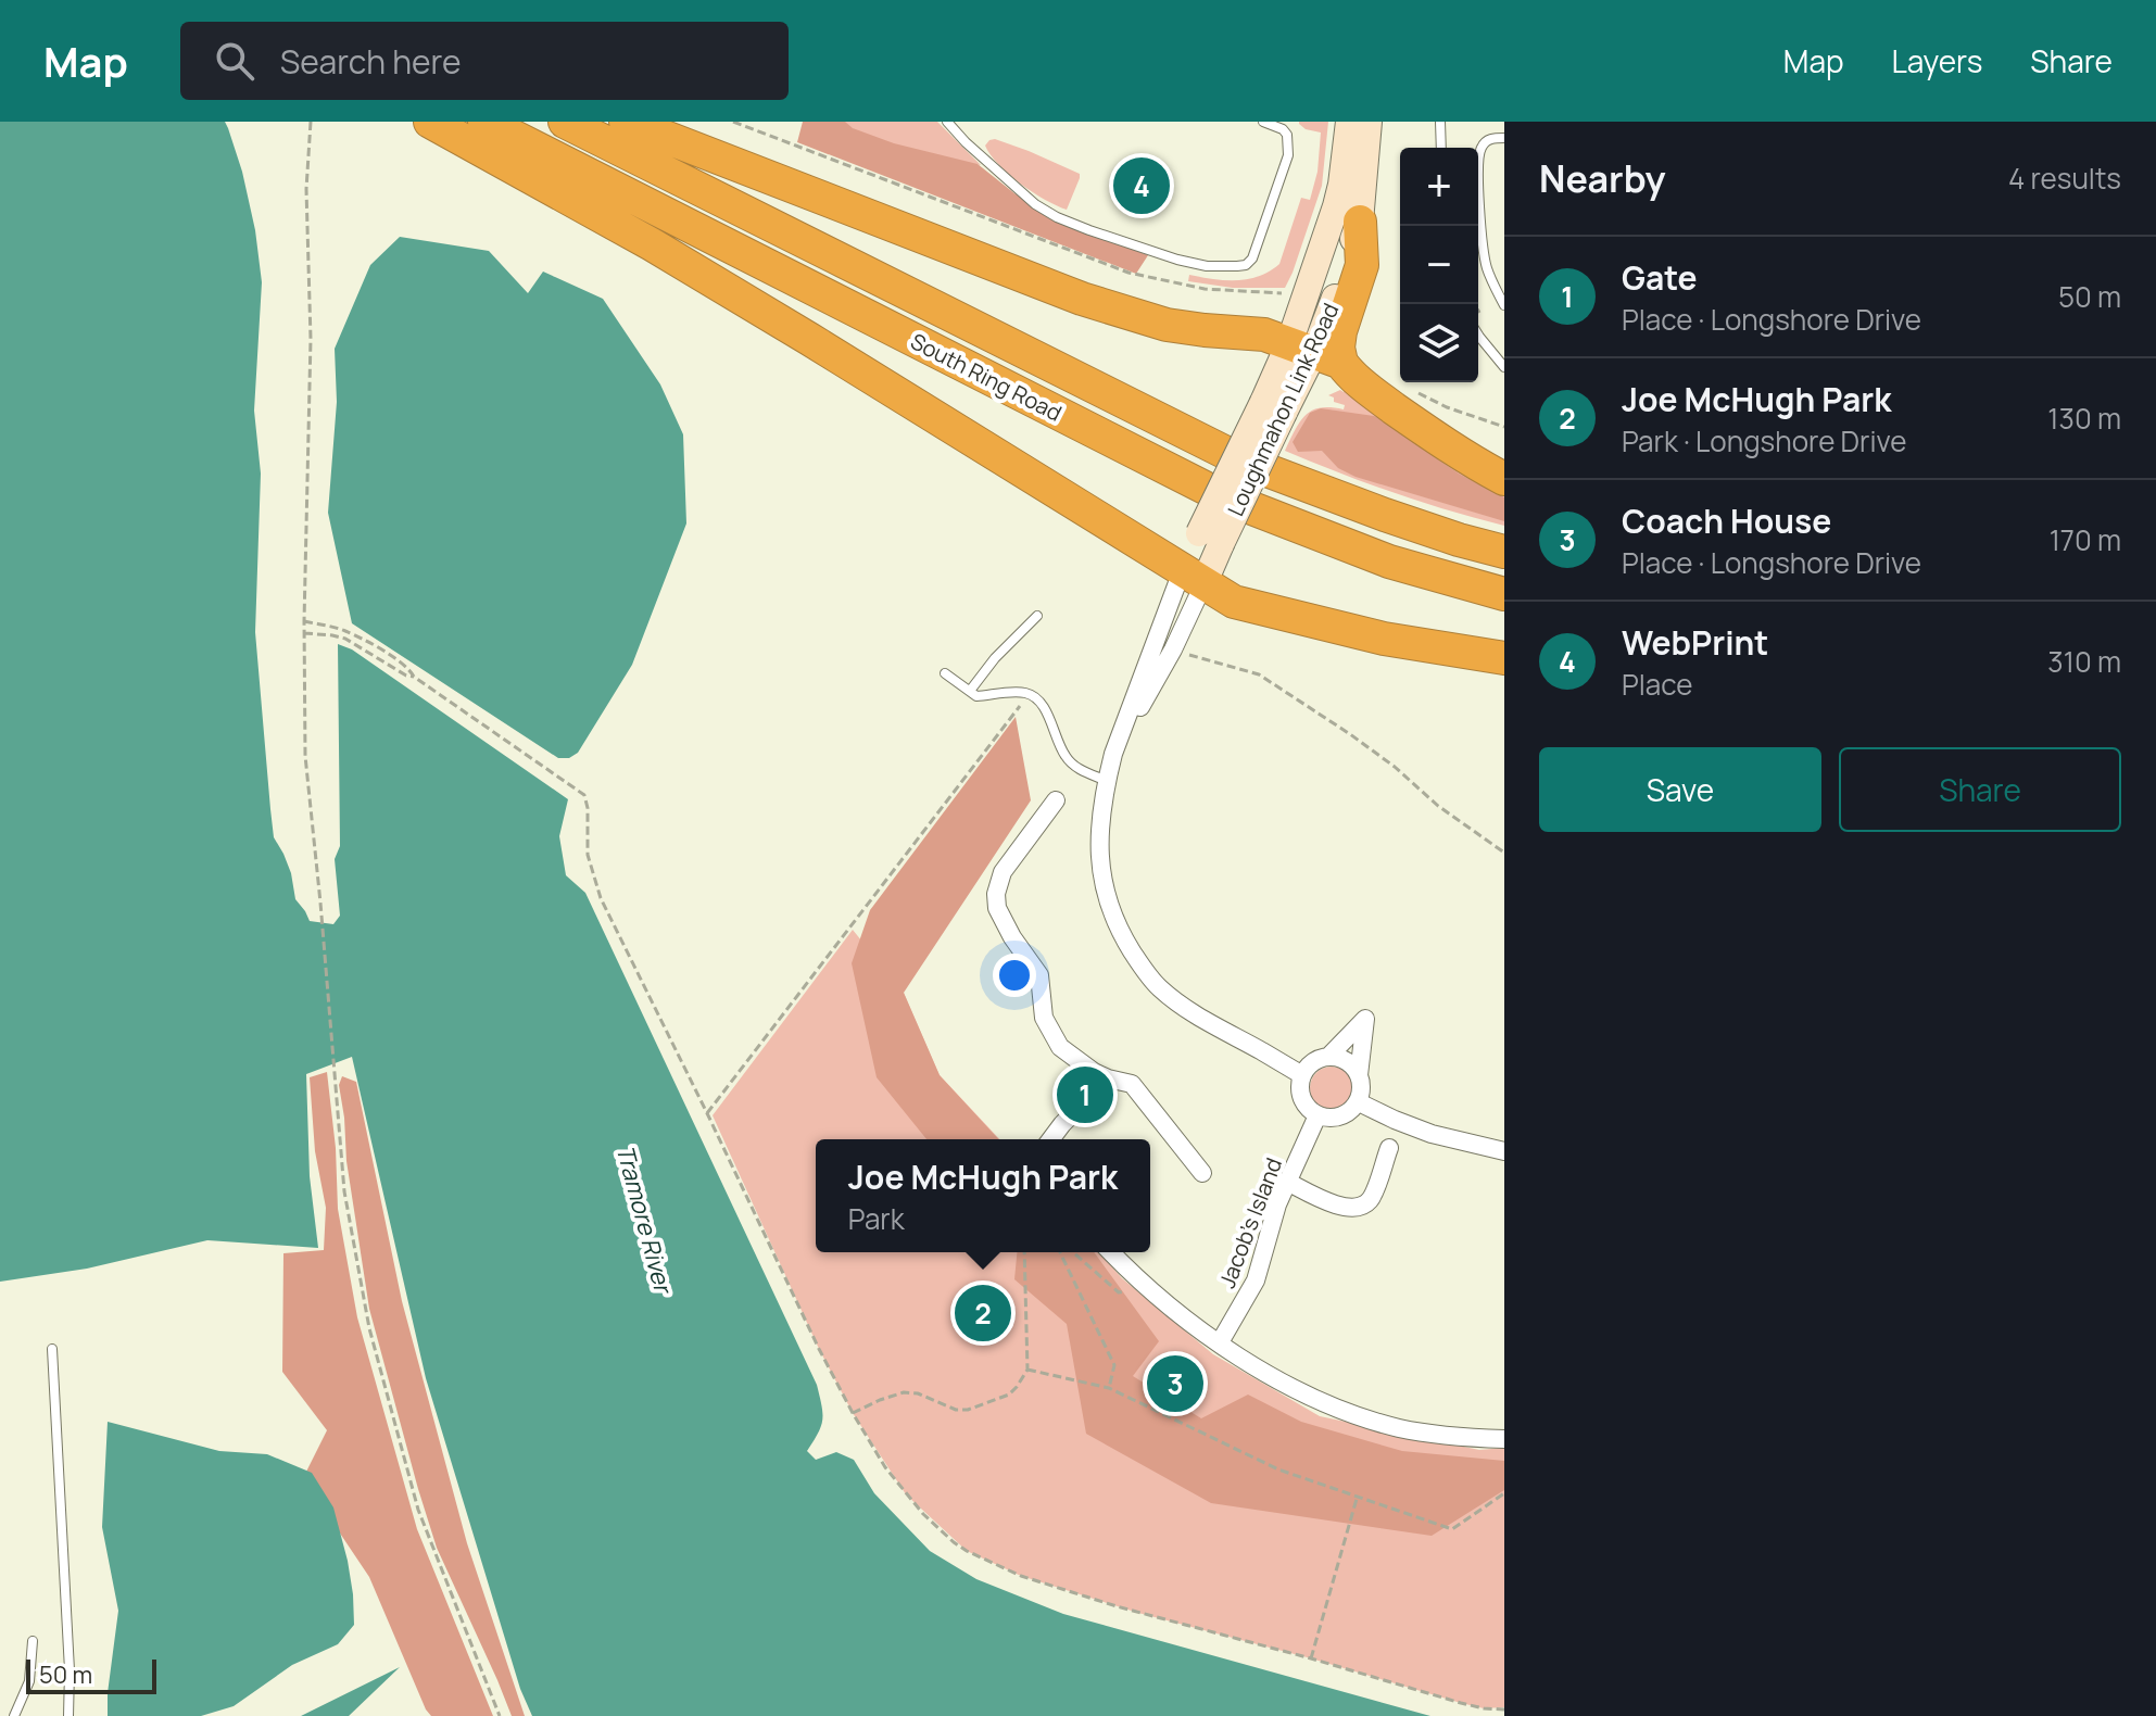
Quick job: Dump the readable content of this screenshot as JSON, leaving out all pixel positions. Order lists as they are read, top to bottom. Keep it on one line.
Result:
{"streets":{"highway":["South Ring Road"],"main road":["Loughmahon Link Road"],"street":["Jacob's Island"]},"water":["Tramore River"],"scale_bar":"50 m","page":{"header":"Map","search":"Search here","nav":["Map","Layers","Share"],"heading":["Nearby","4 results"],"map_buttons":["+","−"],"pins":["4","1","2","3"],"list":[{"mark":"1","name":"Gate","note":"Place · Longshore Drive","value":"50 m"},{"mark":"2","name":"Joe McHugh Park","note":"Park · Longshore Drive","value":"130 m"},{"mark":"3","name":"Coach House","note":"Place · Longshore Drive","value":"170 m"},{"mark":"4","name":"WebPrint","note":"Place","value":"310 m"}],"buttons":["Save","Share"],"popup":["Joe McHugh Park","Park"],"scale":"50 m"}}
